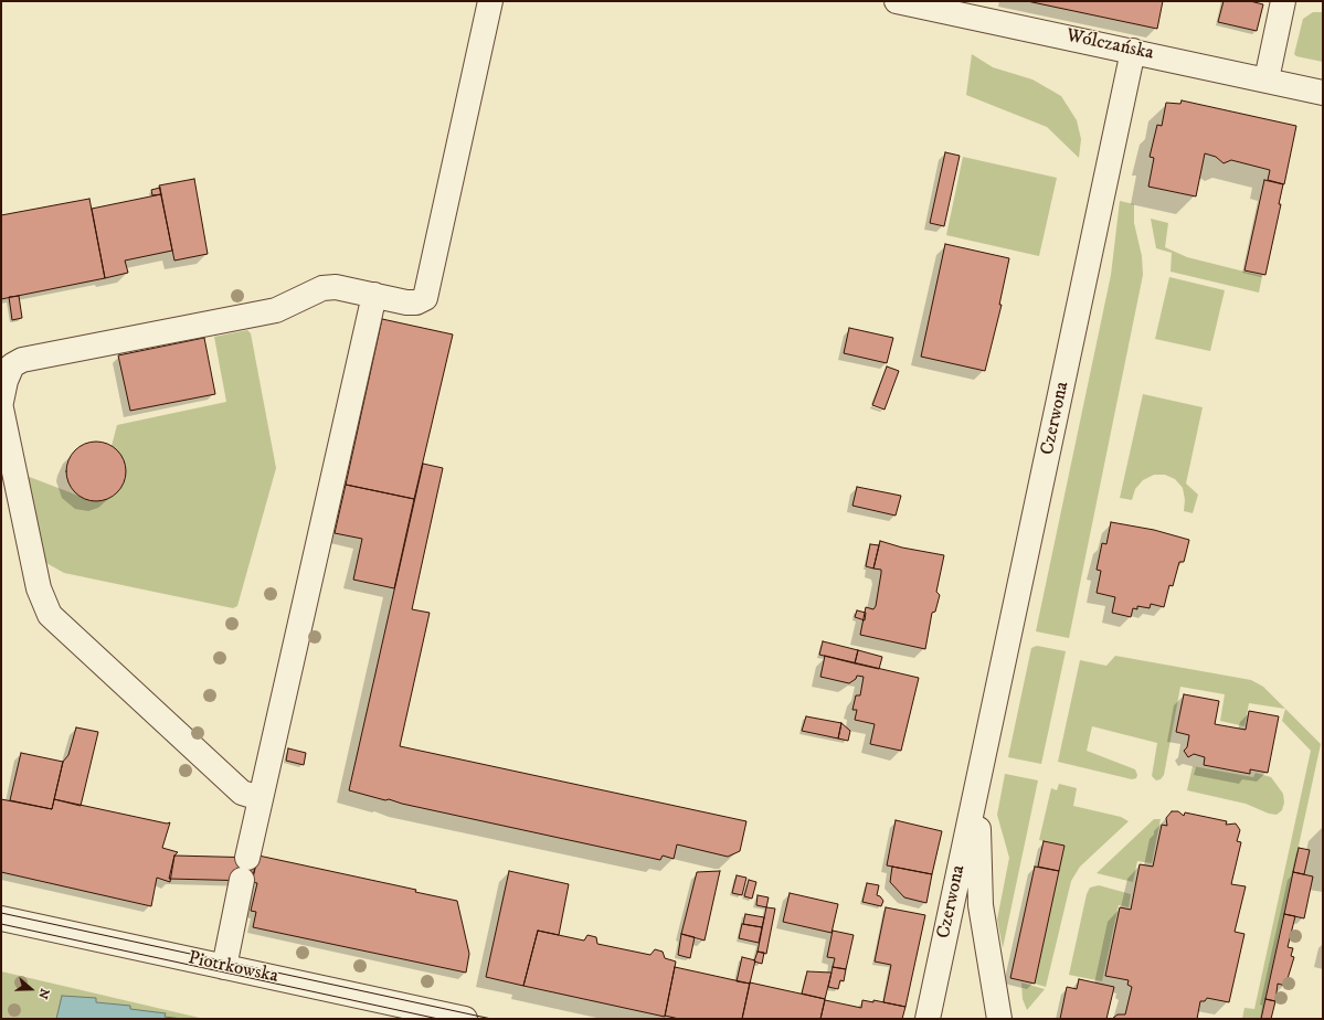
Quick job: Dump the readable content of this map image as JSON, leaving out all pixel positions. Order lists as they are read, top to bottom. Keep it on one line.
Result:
{"streets":{"street":["Wólczańska","Czerwona","Piotrkowska"]},"crossings":[["Wólczańska","Czerwona"]],"north":"right"}
